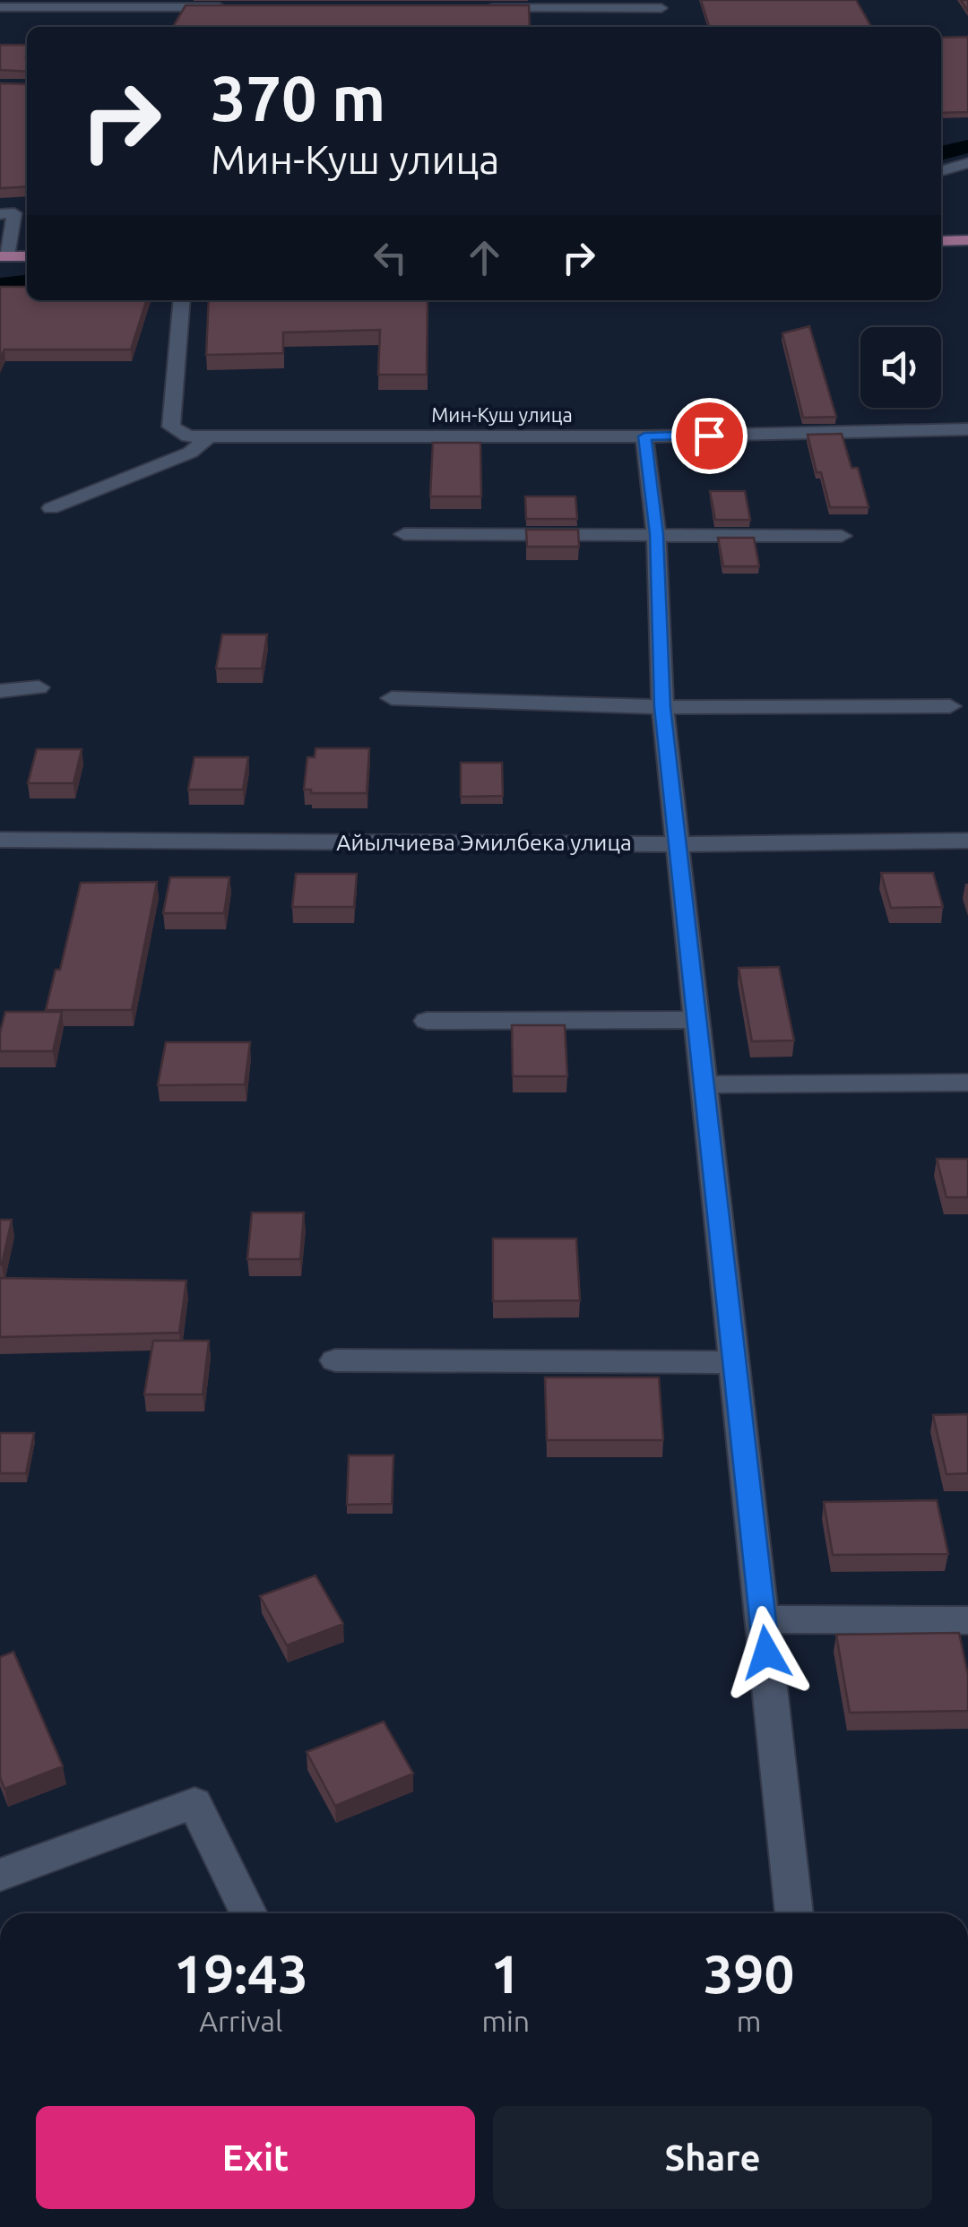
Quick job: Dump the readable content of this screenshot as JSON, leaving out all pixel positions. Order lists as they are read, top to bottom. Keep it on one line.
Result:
{"streets":{"street":["Мин-Куш улица","Айылчиева Эмилбека улица"]},"page":{"turn":["370 m","Мин-Куш улица"],"eta":["19:43","Arrival","1","min","390","m"],"buttons":["Exit","Share"]}}
